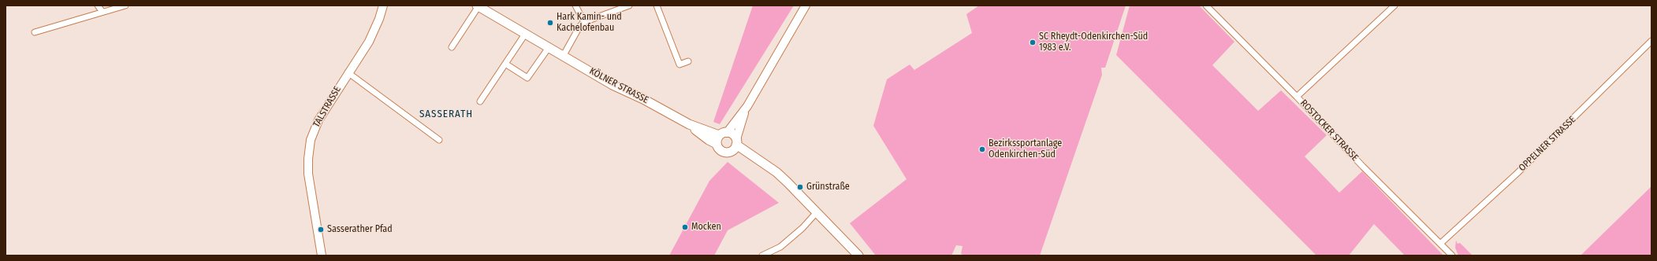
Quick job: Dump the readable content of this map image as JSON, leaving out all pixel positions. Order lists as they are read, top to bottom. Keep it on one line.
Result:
{"streets":{"main road":["KÖLNER STRASSE"],"street":["TALSTRASSE","ROSTOCKER STRASSE","OPPELNER STRASSE"]},"crossings":[["ROSTOCKER STRASSE","OPPELNER STRASSE"]],"districts":["SASSERATH"],"places":["Hark Kamin- und Kachelofenbau","SC Rheydt-Odenkirchen-Süd 1983 e.V.","Bezirkssportanlage Odenkirchen-Süd","Grünstraße","Mocken","Sasserather Pfad"]}
